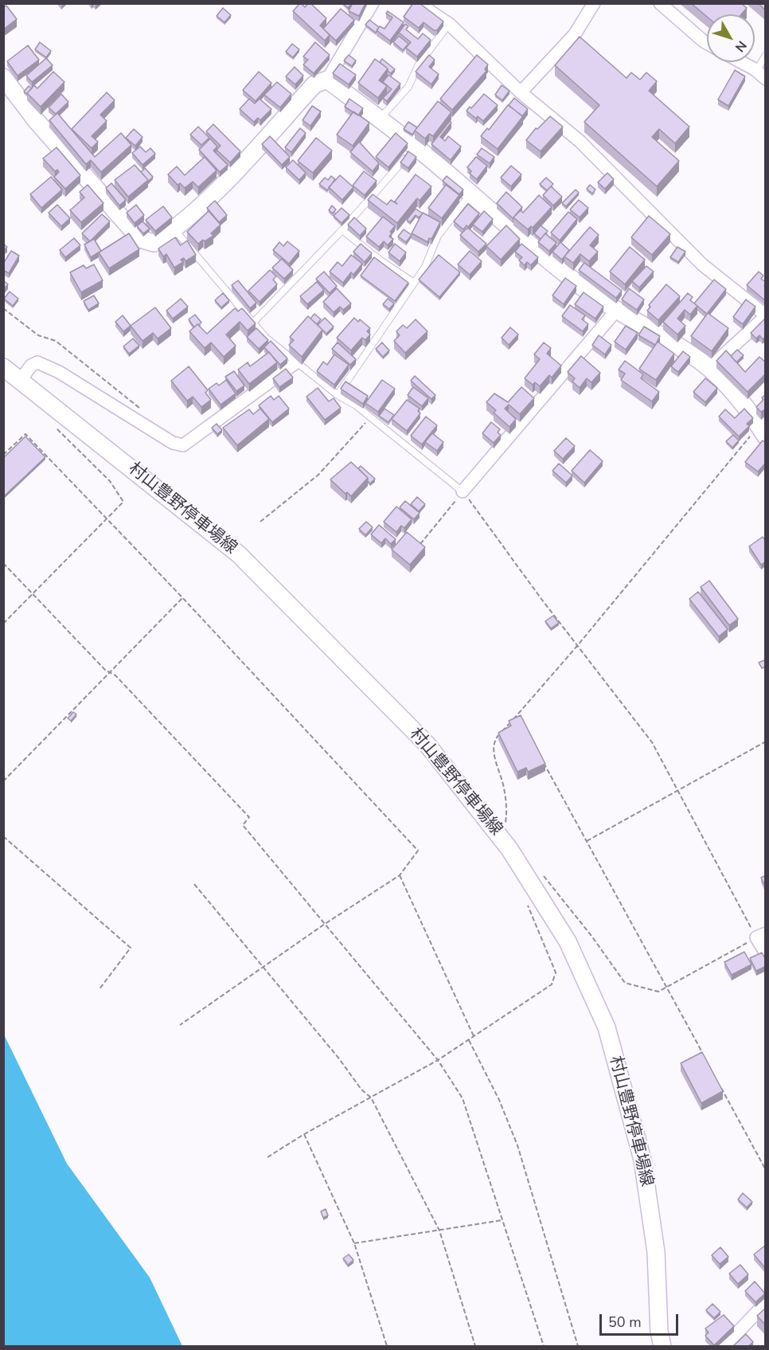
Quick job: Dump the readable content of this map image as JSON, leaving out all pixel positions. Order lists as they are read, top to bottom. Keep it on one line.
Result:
{"streets":{"main road":["村山豊野停車場線"]},"scale_bar":"50 m","north":"bottom right"}
